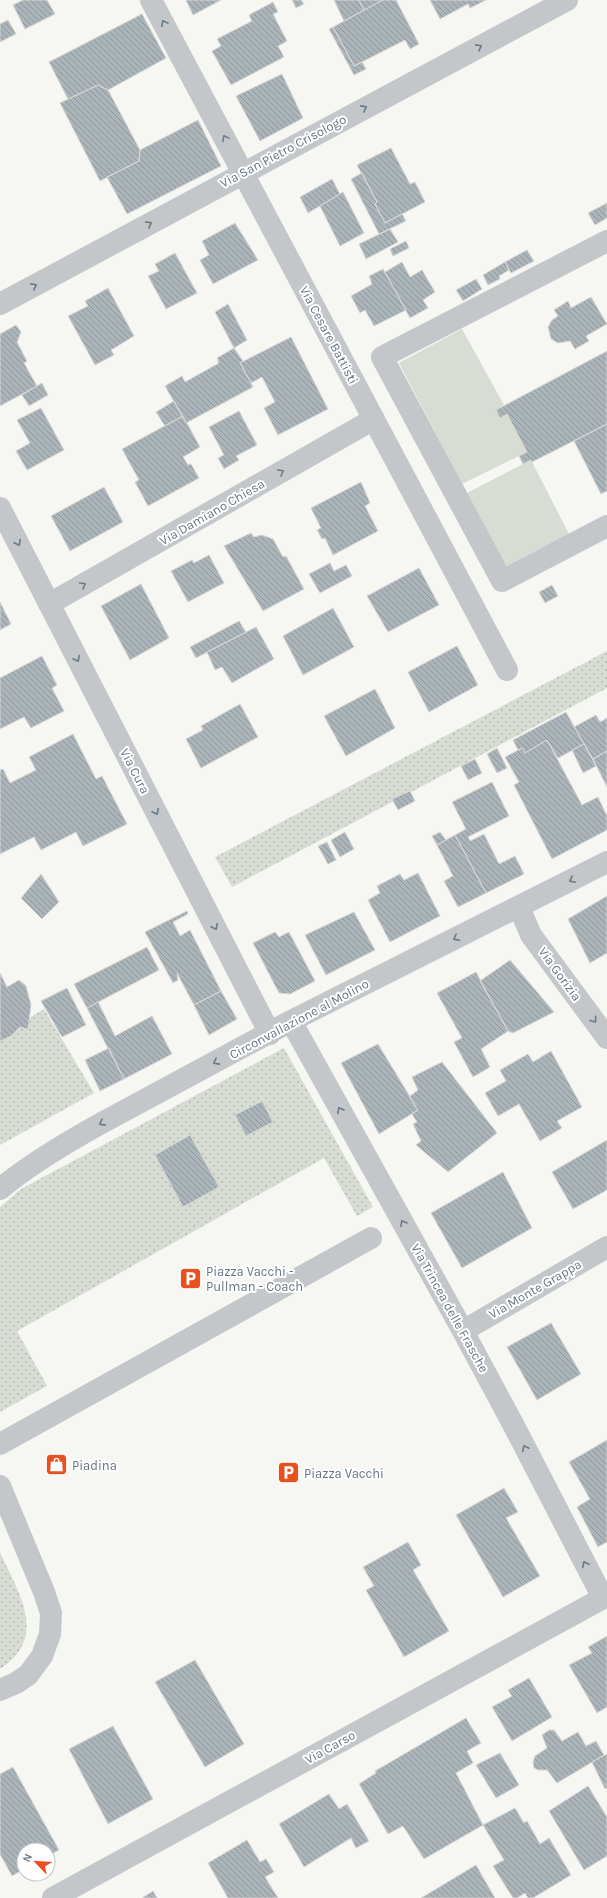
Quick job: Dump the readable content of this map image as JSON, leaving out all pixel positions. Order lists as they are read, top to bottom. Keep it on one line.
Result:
{"streets":{"street":["Via San Pietro Crisologo","Via Cesare Battisti","Via Damiano Chiesa","Via Cura","Via Gorizia","Circonvallazione al Molino","Via Monte Grappa","Via Trincea delle Frasche","Via Carso"]},"crossings":[["Via San Pietro Crisologo","Via Cesare Battisti"],["Via Cesare Battisti","Via Damiano Chiesa"],["Via Damiano Chiesa","Via Cura"],["Via Cura","Circonvallazione al Molino"],["Via Gorizia","Circonvallazione al Molino"],["Circonvallazione al Molino","Via Trincea delle Frasche"],["Via Monte Grappa","Via Trincea delle Frasche"],["Via Trincea delle Frasche","Via Carso"]],"one_way":["Via San Pietro Crisologo","Via Damiano Chiesa","Via Cura","Via Gorizia","Circonvallazione al Molino","Via Trincea delle Frasche"],"places":{"parking":["Piazza Vacchi - Pullman - Coach","Piazza Vacchi"],"shop":["Piadina"]},"north":"top left"}
